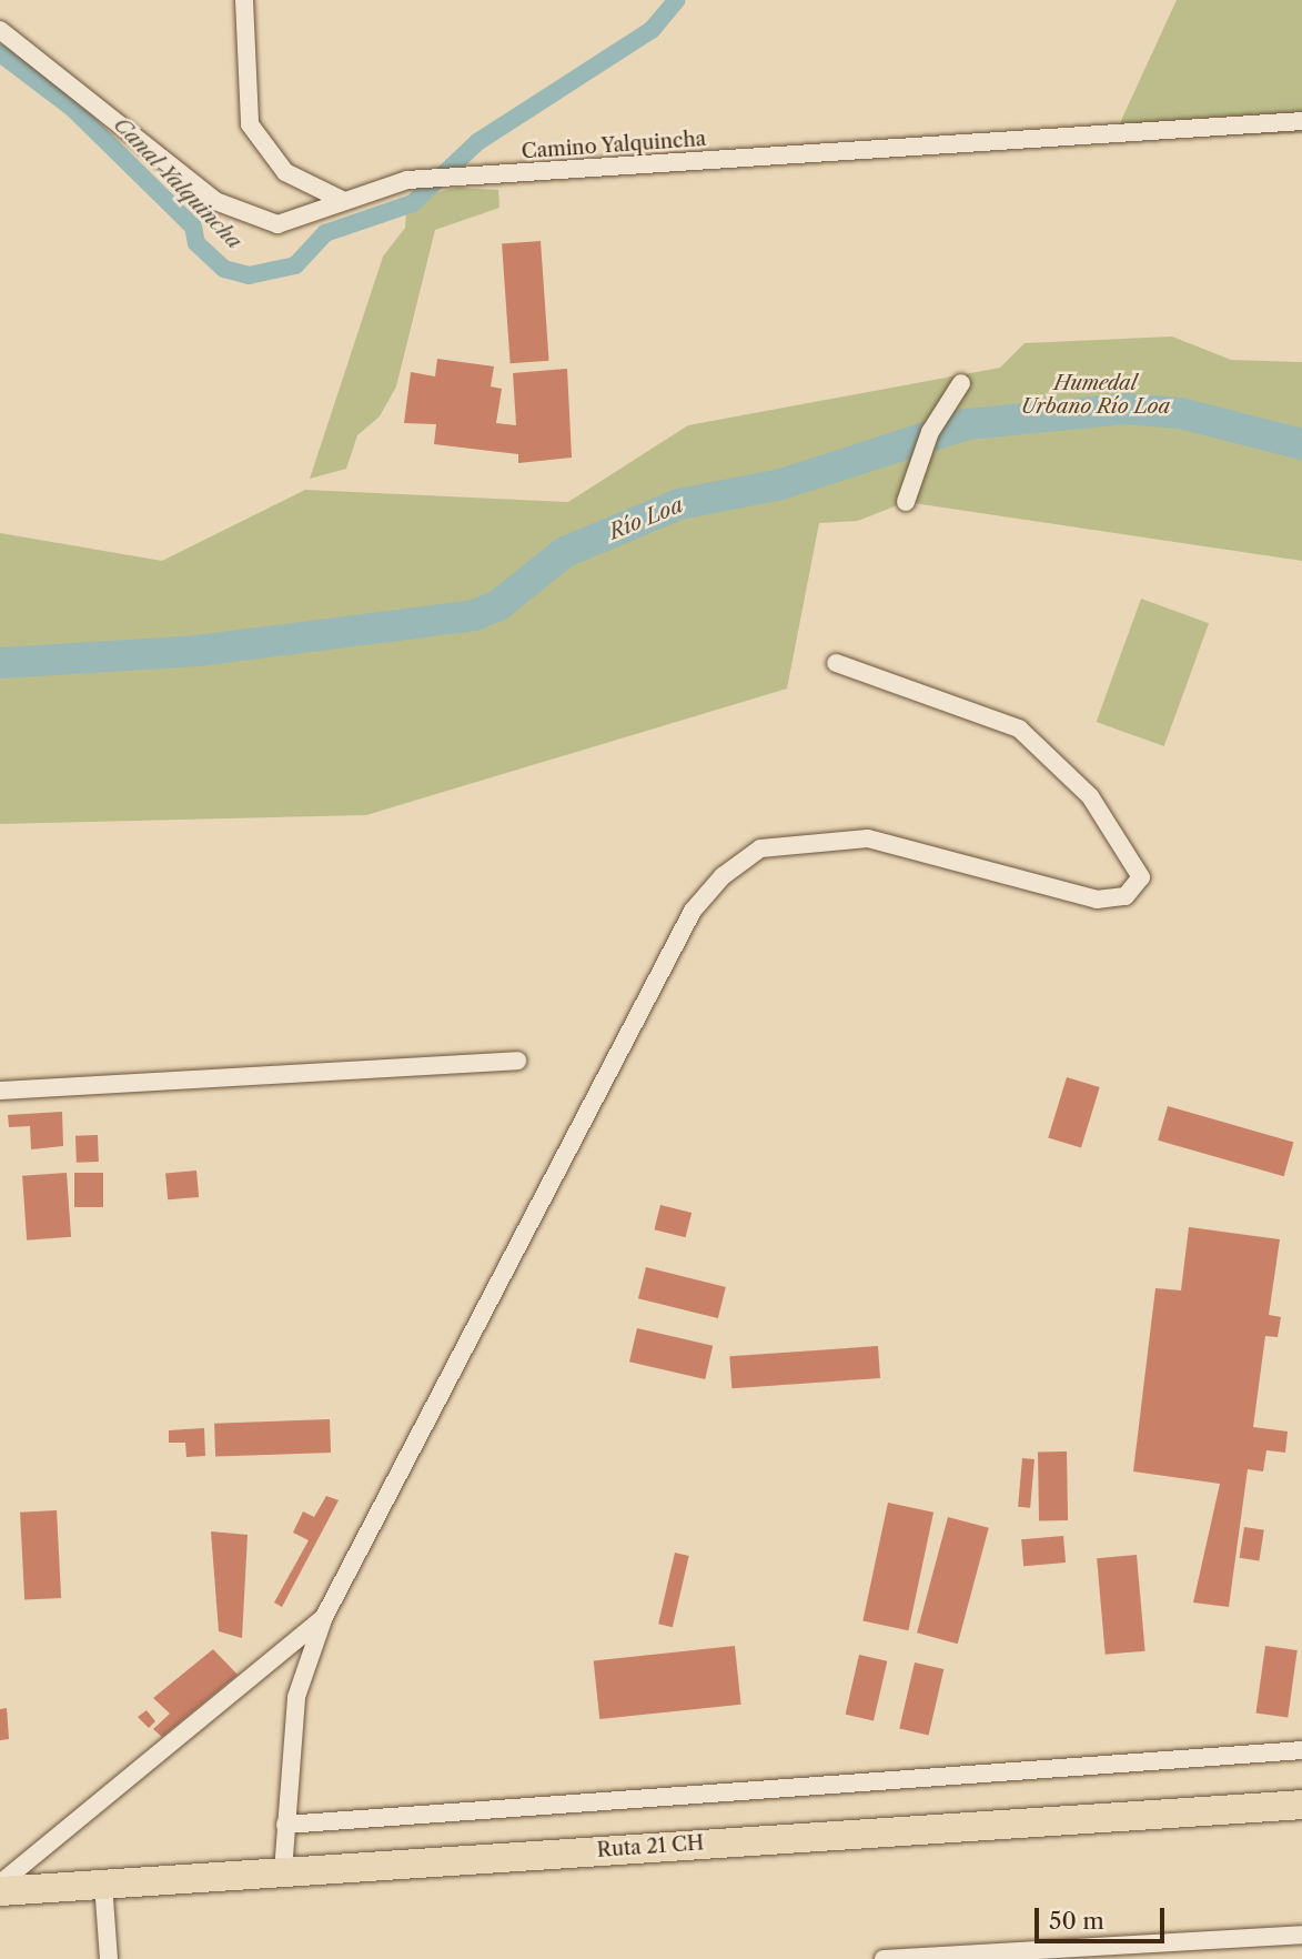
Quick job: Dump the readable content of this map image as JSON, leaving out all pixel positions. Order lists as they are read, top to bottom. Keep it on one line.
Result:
{"streets":{"highway":["Ruta 21 CH"],"street":["Camino Yalquincha"]},"water":["Canal Yalquincha","Río Loa"],"parks":["Humedal Urbano Río Loa"],"scale_bar":"50 m"}
